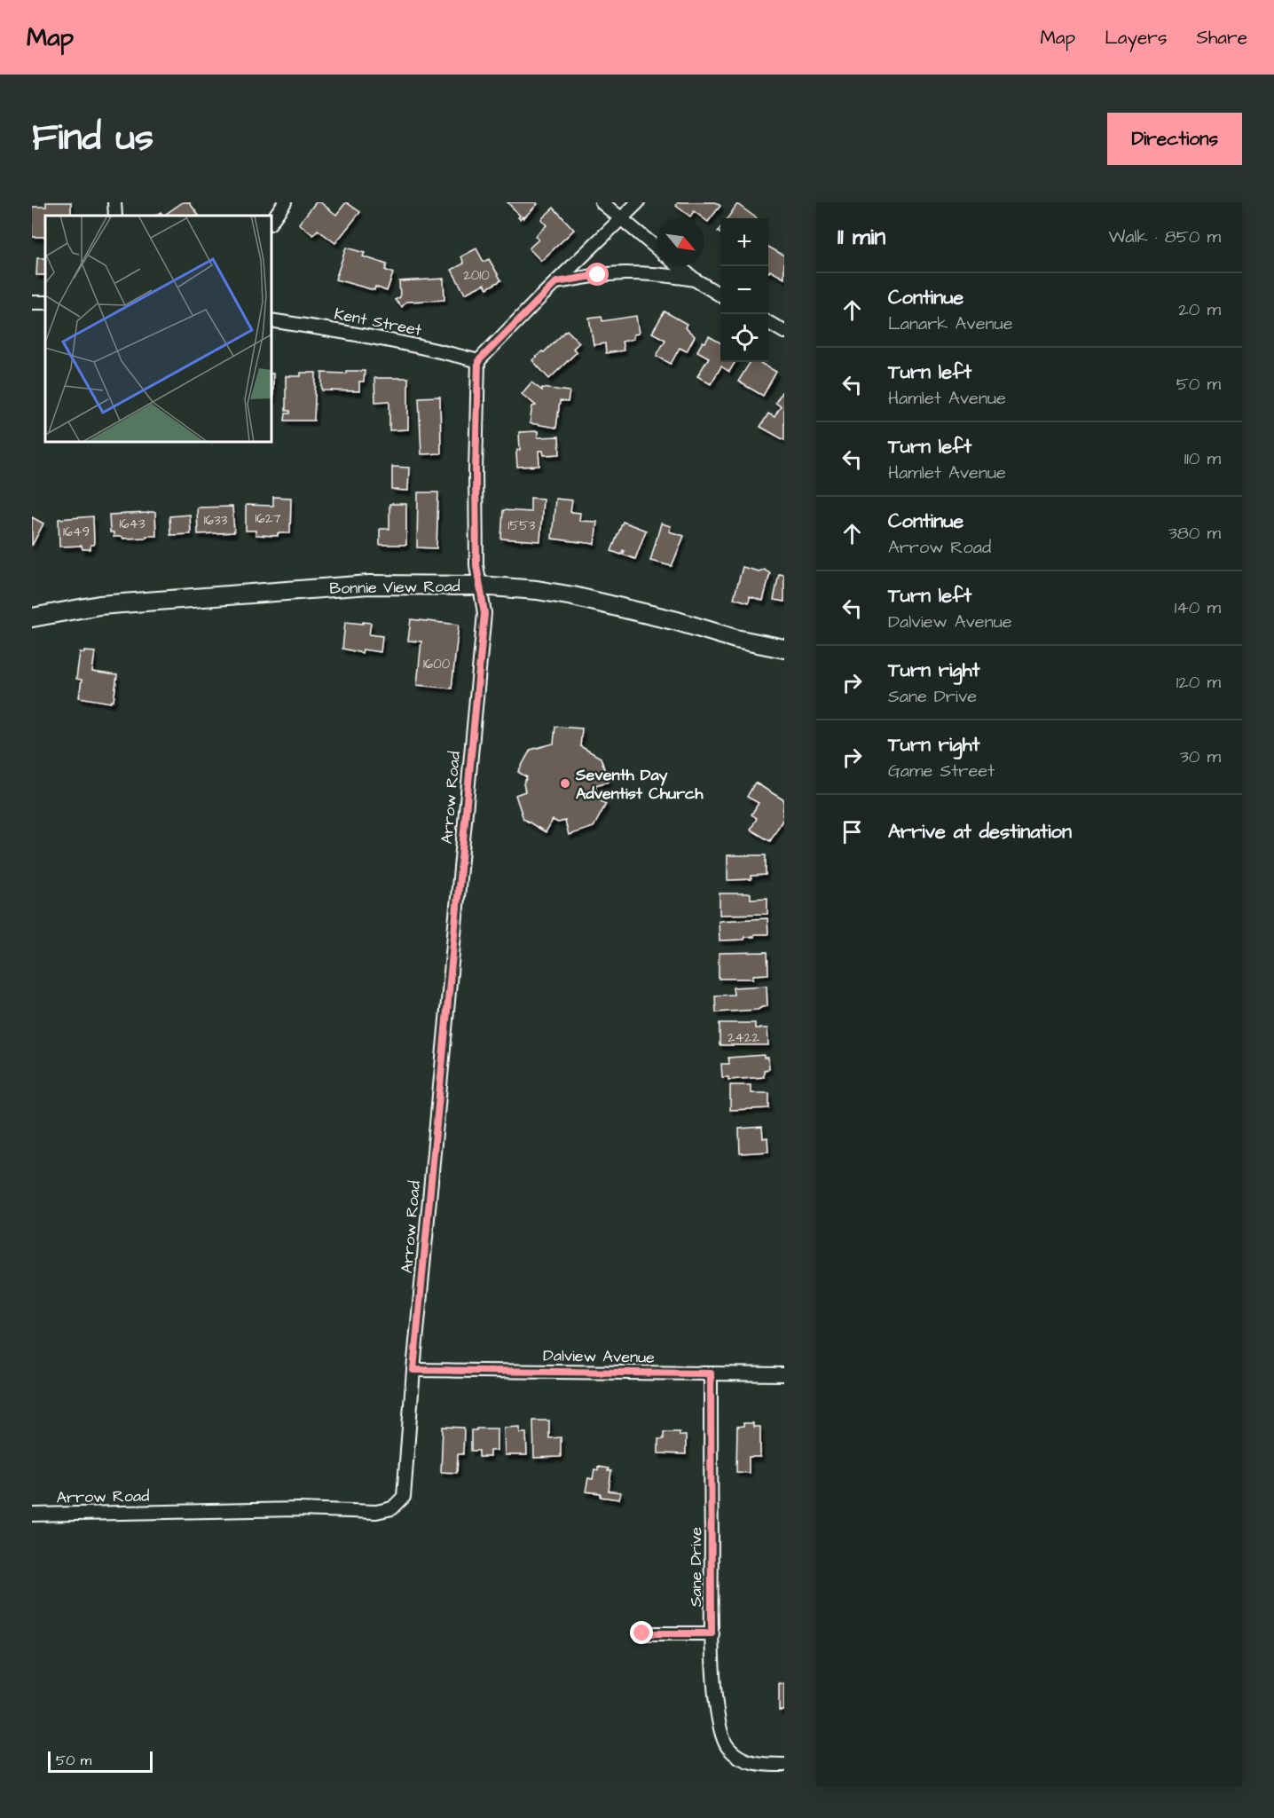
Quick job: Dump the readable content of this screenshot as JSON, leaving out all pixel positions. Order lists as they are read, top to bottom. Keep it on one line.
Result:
{"streets":{"street":["Kent Street","Bonnie View Road","Arrow Road","Dalview Avenue","Sane Drive"]},"crossings":[["Kent Street","Arrow Road"],["Bonnie View Road","Arrow Road"],["Arrow Road","Dalview Avenue"],["Dalview Avenue","Sane Drive"]],"places":["Seventh Day Adventist Church"],"house_numbers":["2010","1627","1633","1643","1553","1649","1600","2422"],"scale_bar":"50 m","north":"bottom right","page":{"header":"Map","nav":["Map","Layers","Share"],"title":"Find us","buttons":"Directions","heading":["11 min","Walk · 850 m"],"map_buttons":["+","−"],"list":[["Continue","Lanark Avenue","20 m"],["Turn left","Hamlet Avenue","50 m"],["Turn left","Hamlet Avenue","110 m"],["Continue","Arrow Road","380 m"],["Turn left","Dalview Avenue","140 m"],["Turn right","Sane Drive","120 m"],["Turn right","Game Street","30 m"],"Arrive at destination"],"scale":"50 m"}}
